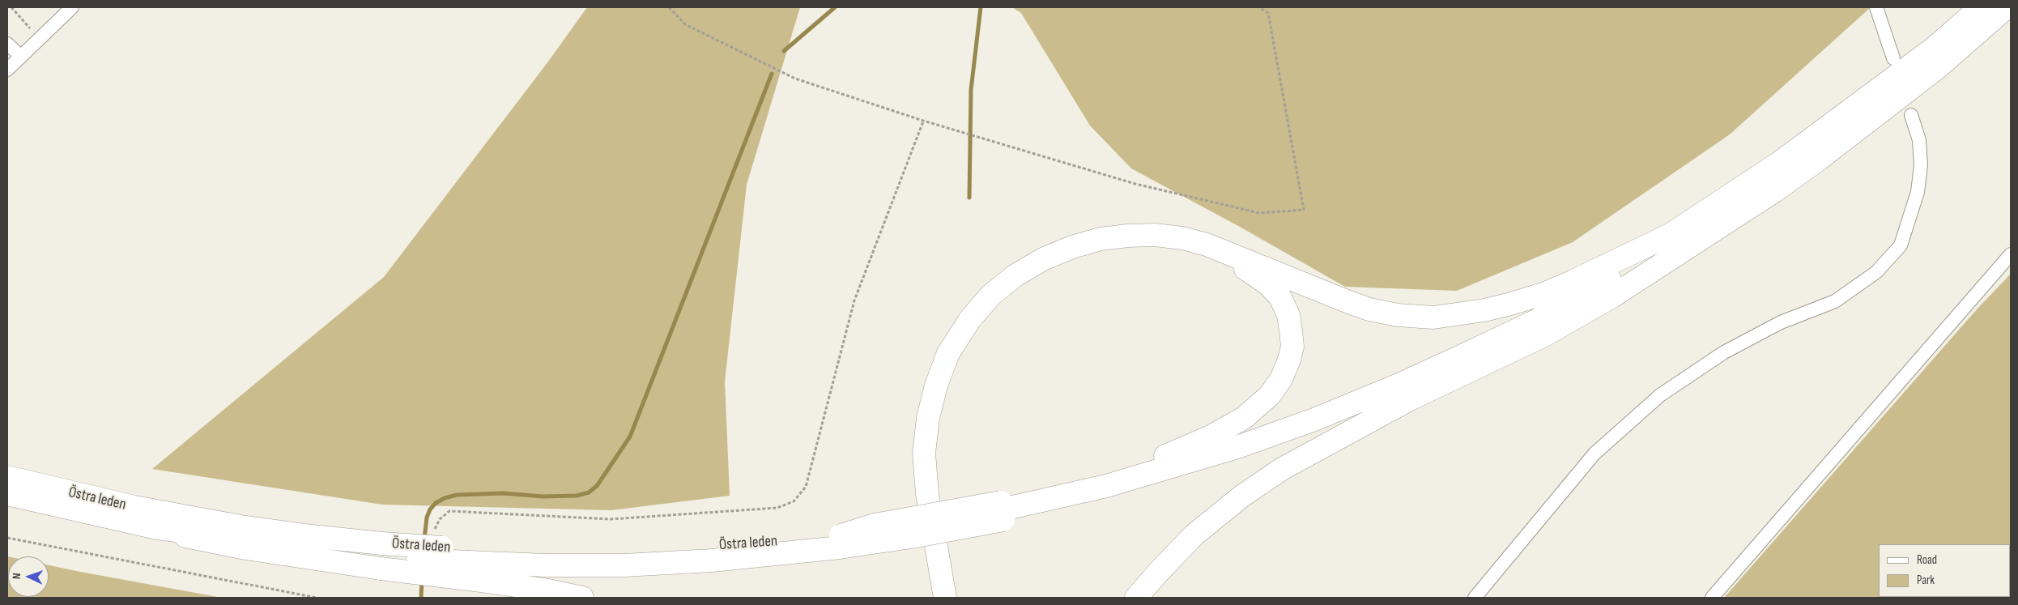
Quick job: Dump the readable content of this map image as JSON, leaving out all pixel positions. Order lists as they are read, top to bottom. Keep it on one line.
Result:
{"streets":{"highway":["Östra leden"]},"legend":["Road","Park"],"north":"left"}
